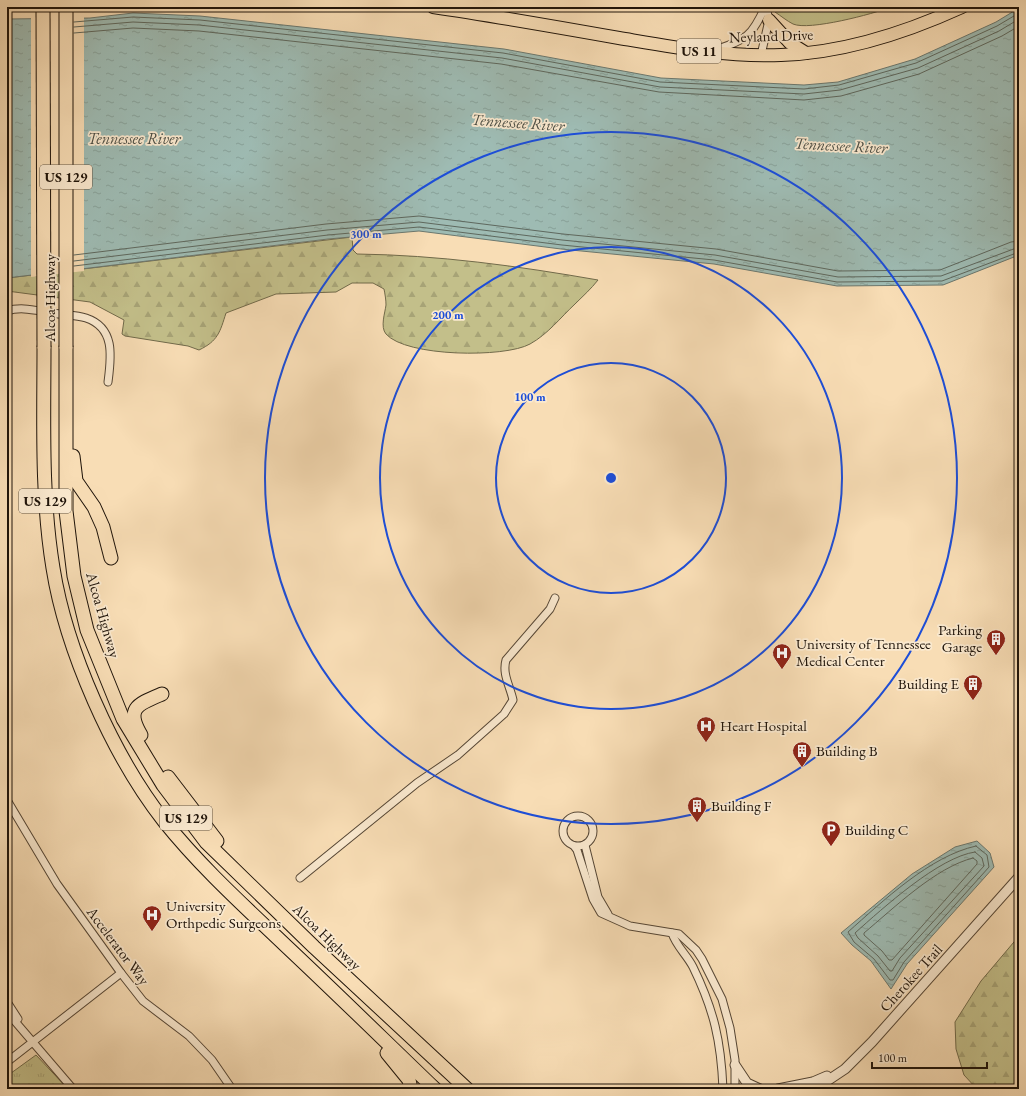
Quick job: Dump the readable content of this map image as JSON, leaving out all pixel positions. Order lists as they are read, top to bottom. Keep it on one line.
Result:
{"streets":{"highway":["US 129","Alcoa Highway"],"main road":["Neyland Drive","US 11"],"street":["Accelerator Way","Cherokee Trail"]},"water":["Tennessee River"],"places":{"building":["Parking Garage","Building E","Building B","Building F"],"hospital":["University of Tennessee Medical Center","Heart Hospital","University Orthpedic Surgeons"],"parking":["Building C"]},"scale_bar":"100 m","rings":["300 m","200 m","100 m"]}
